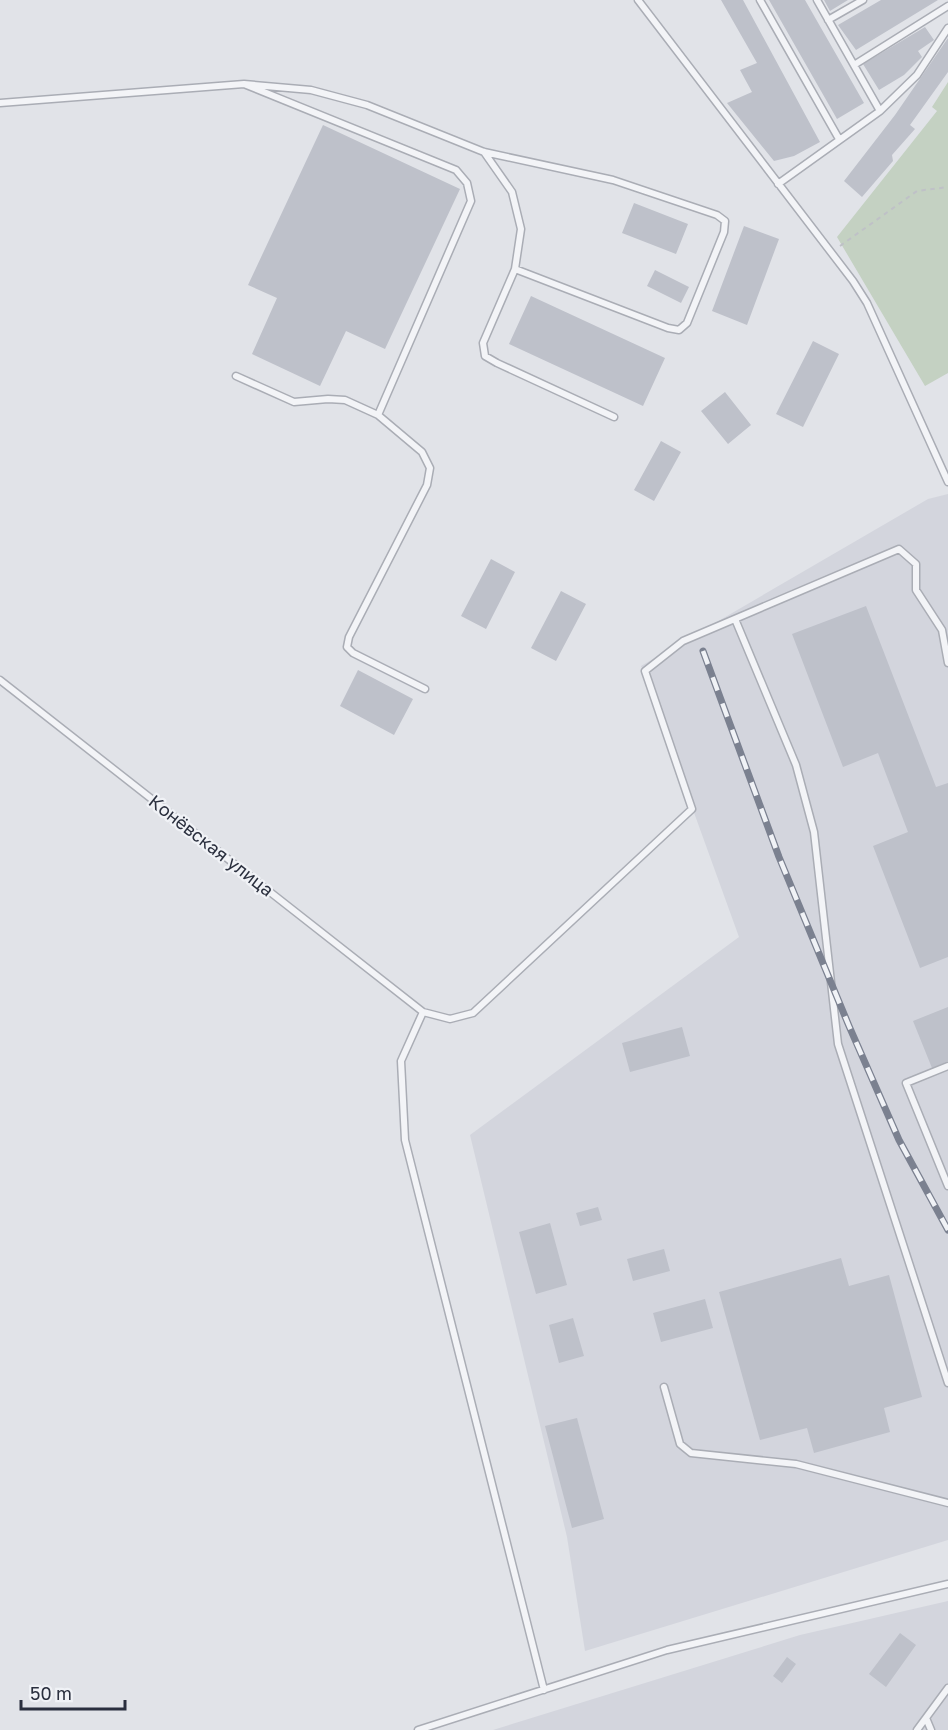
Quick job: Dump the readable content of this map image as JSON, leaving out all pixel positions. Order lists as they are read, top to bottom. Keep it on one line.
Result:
{"streets":{"lane":["Конёвская улица"]},"scale_bar":"50 m"}
